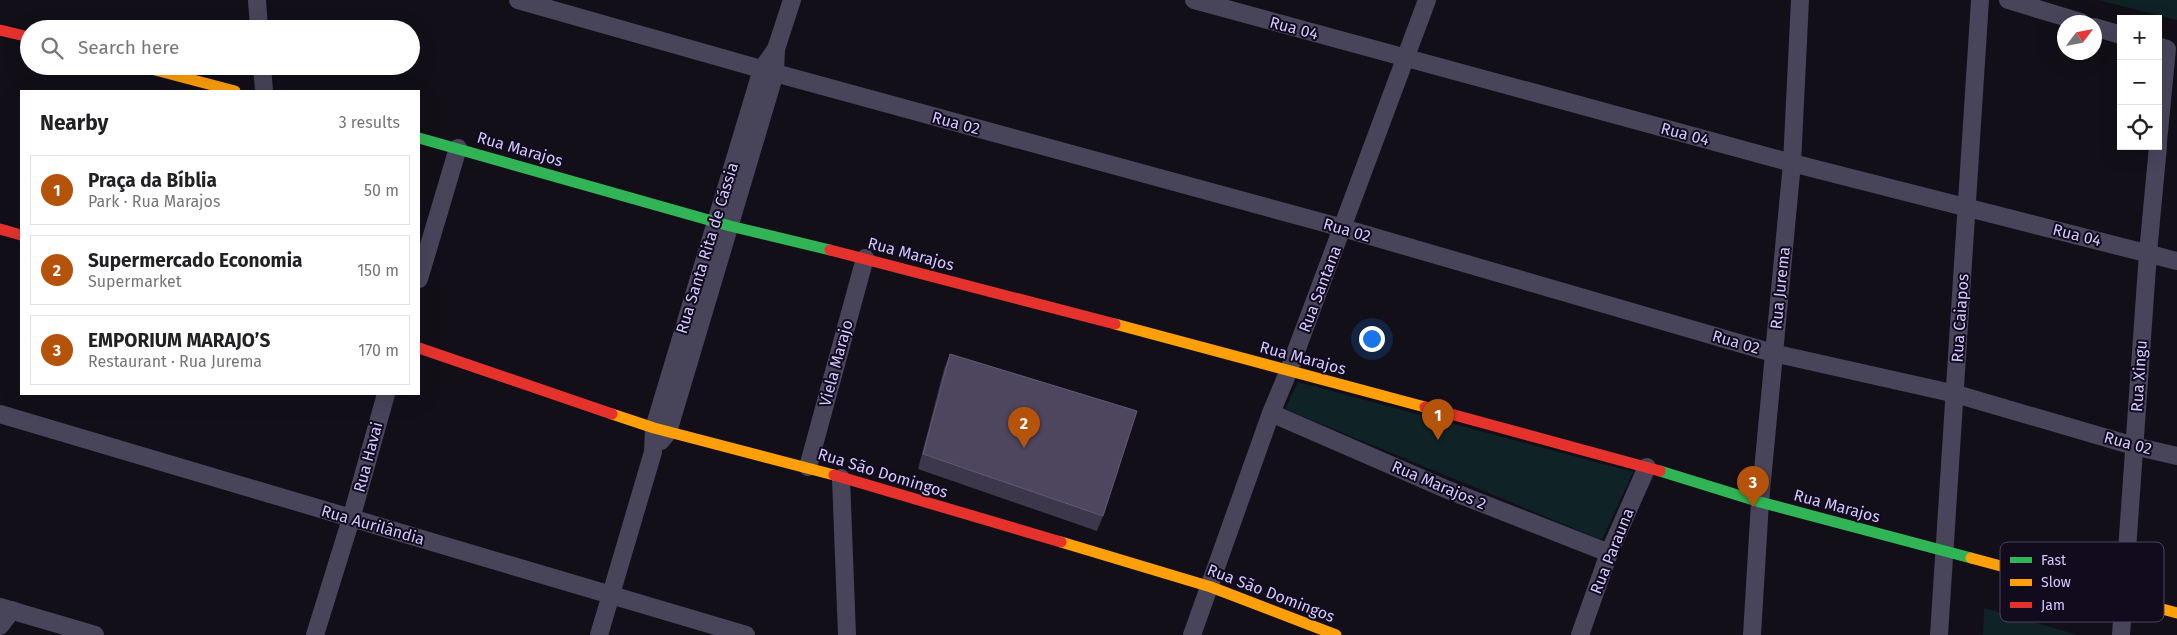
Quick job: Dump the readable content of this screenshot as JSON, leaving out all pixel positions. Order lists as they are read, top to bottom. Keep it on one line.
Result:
{"streets":{"street":["Rua 04","Rua 02","Rua Marajos","Rua Santa Rita de Cássia","Rua Jurema","Rua Santana","Rua Caiapos","Viela Marajo","Rua Xingu","Rua Havai","Rua São Domingos","Rua Marajos 2","Rua Aurilândia","Rua Parauna"]},"crossings":[["Rua 04","Rua Jurema"],["Rua 04","Rua Santana"],["Rua 04","Rua Caiapos"],["Rua 04","Rua Xingu"],["Rua 02","Rua Santa Rita de Cássia"],["Rua 02","Rua Jurema"],["Rua 02","Rua Santana"],["Rua 02","Rua Caiapos"],["Rua 02","Rua Xingu"],["Rua Marajos","Rua Santa Rita de Cássia"],["Rua Marajos","Rua Jurema"],["Rua Marajos","Rua Santana"],["Rua Marajos","Rua Caiapos"],["Rua Marajos","Viela Marajo"],["Rua Marajos","Rua Parauna"],["Rua Santa Rita de Cássia","Rua São Domingos"],["Rua Santa Rita de Cássia","Rua Aurilândia"],["Rua Santana","Rua São Domingos"],["Rua Santana","Rua Marajos 2"],["Viela Marajo","Rua São Domingos"],["Rua Havai","Rua Aurilândia"],["Rua Marajos 2","Rua Parauna"]],"legend":["Fast","Slow","Jam"],"north":"top right","page":{"map_buttons":["+","−"],"search":"Search here","heading":["Nearby","3 results"],"list":[{"mark":"1","name":"Praça da Bíblia","note":"Park · Rua Marajos","value":"50 m"},{"mark":"2","name":"Supermercado Economia","note":"Supermarket","value":"150 m"},{"mark":"3","name":"EMPORIUM MARAJO’S","note":"Restaurant · Rua Jurema","value":"170 m"}],"pins":["1","2","3"]}}
